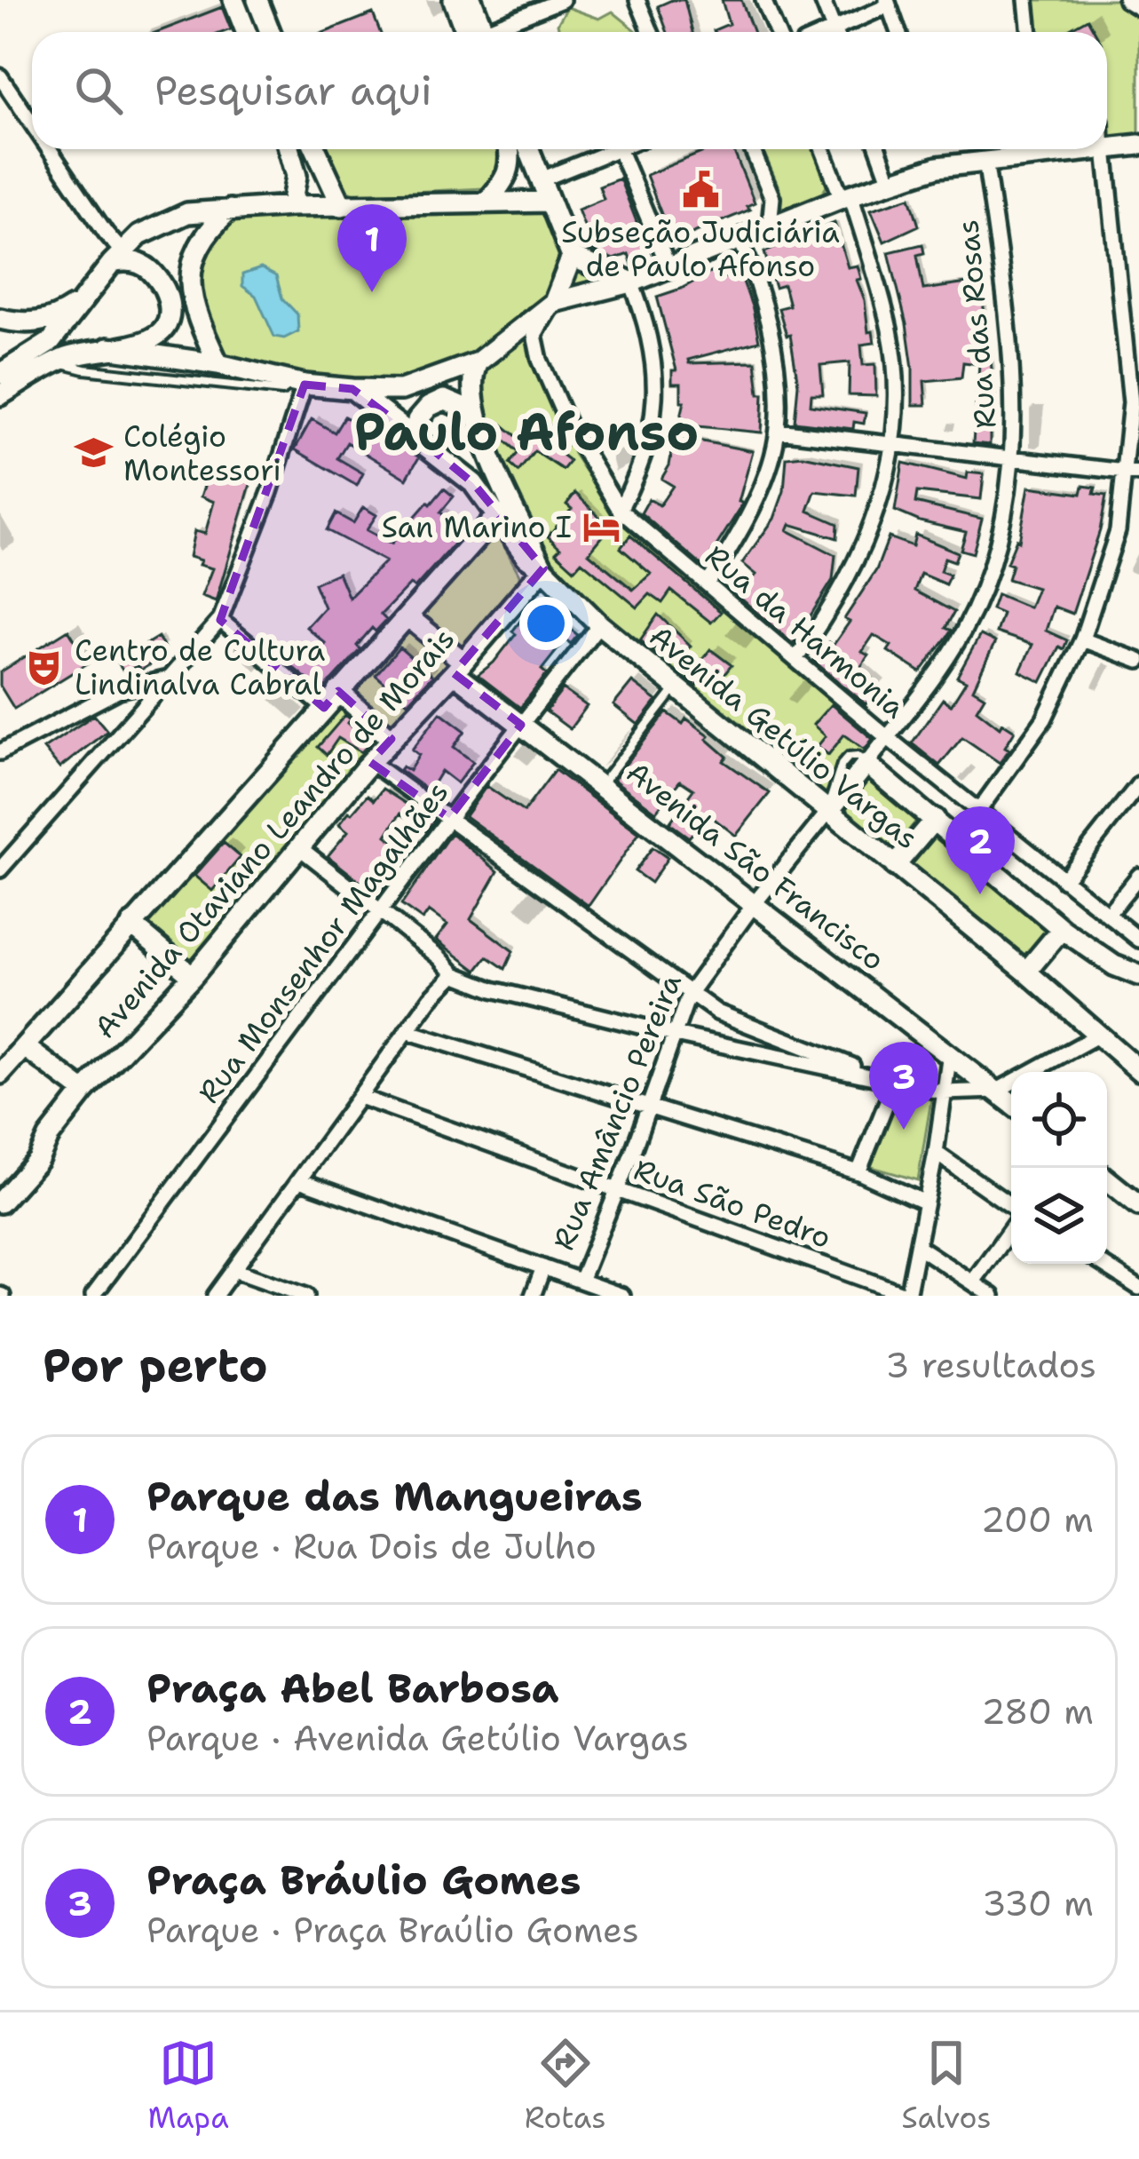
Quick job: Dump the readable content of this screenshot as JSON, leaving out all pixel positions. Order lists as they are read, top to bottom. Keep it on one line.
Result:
{"streets":{"street":["Rua das Rosas","Rua da Harmonia","Avenida Getúlio Vargas","Avenida Otaviano Leandro de Morais","Avenida São Francisco","Rua Monsenhor Magalhães","Rua Amâncio Pereira","Rua São Pedro"]},"crossings":[["Rua das Rosas","Rua da Harmonia"],["Rua das Rosas","Avenida Getúlio Vargas"],["Rua das Rosas","Rua Amâncio Pereira"],["Avenida Getúlio Vargas","Avenida Otaviano Leandro de Morais"],["Avenida Getúlio Vargas","Rua Monsenhor Magalhães"],["Avenida Getúlio Vargas","Rua Amâncio Pereira"],["Avenida Otaviano Leandro de Morais","Avenida São Francisco"],["Avenida São Francisco","Rua Monsenhor Magalhães"],["Avenida São Francisco","Rua Amâncio Pereira"],["Rua Amâncio Pereira","Rua São Pedro"]],"districts":["Paulo Afonso"],"places":{"public building":["Subseção Judiciária de Paulo Afonso"],"school or university":["Colégio Montessori"],"hotel":["San Marino I"],"theatre":["Centro de Cultura Lindinalva Cabral"]},"page":{"search":"Pesquisar aqui","pins":["1","2","3"],"heading":["Por perto","3 resultados"],"list":[{"mark":"1","name":"Parque das Mangueiras","note":"Parque · Rua Dois de Julho","value":"200 m"},{"mark":"2","name":"Praça Abel Barbosa","note":"Parque · Avenida Getúlio Vargas","value":"280 m"},{"mark":"3","name":"Praça Bráulio Gomes","note":"Parque · Praça Braúlio Gomes","value":"330 m"}],"nav":["Mapa","Rotas","Salvos"]}}
